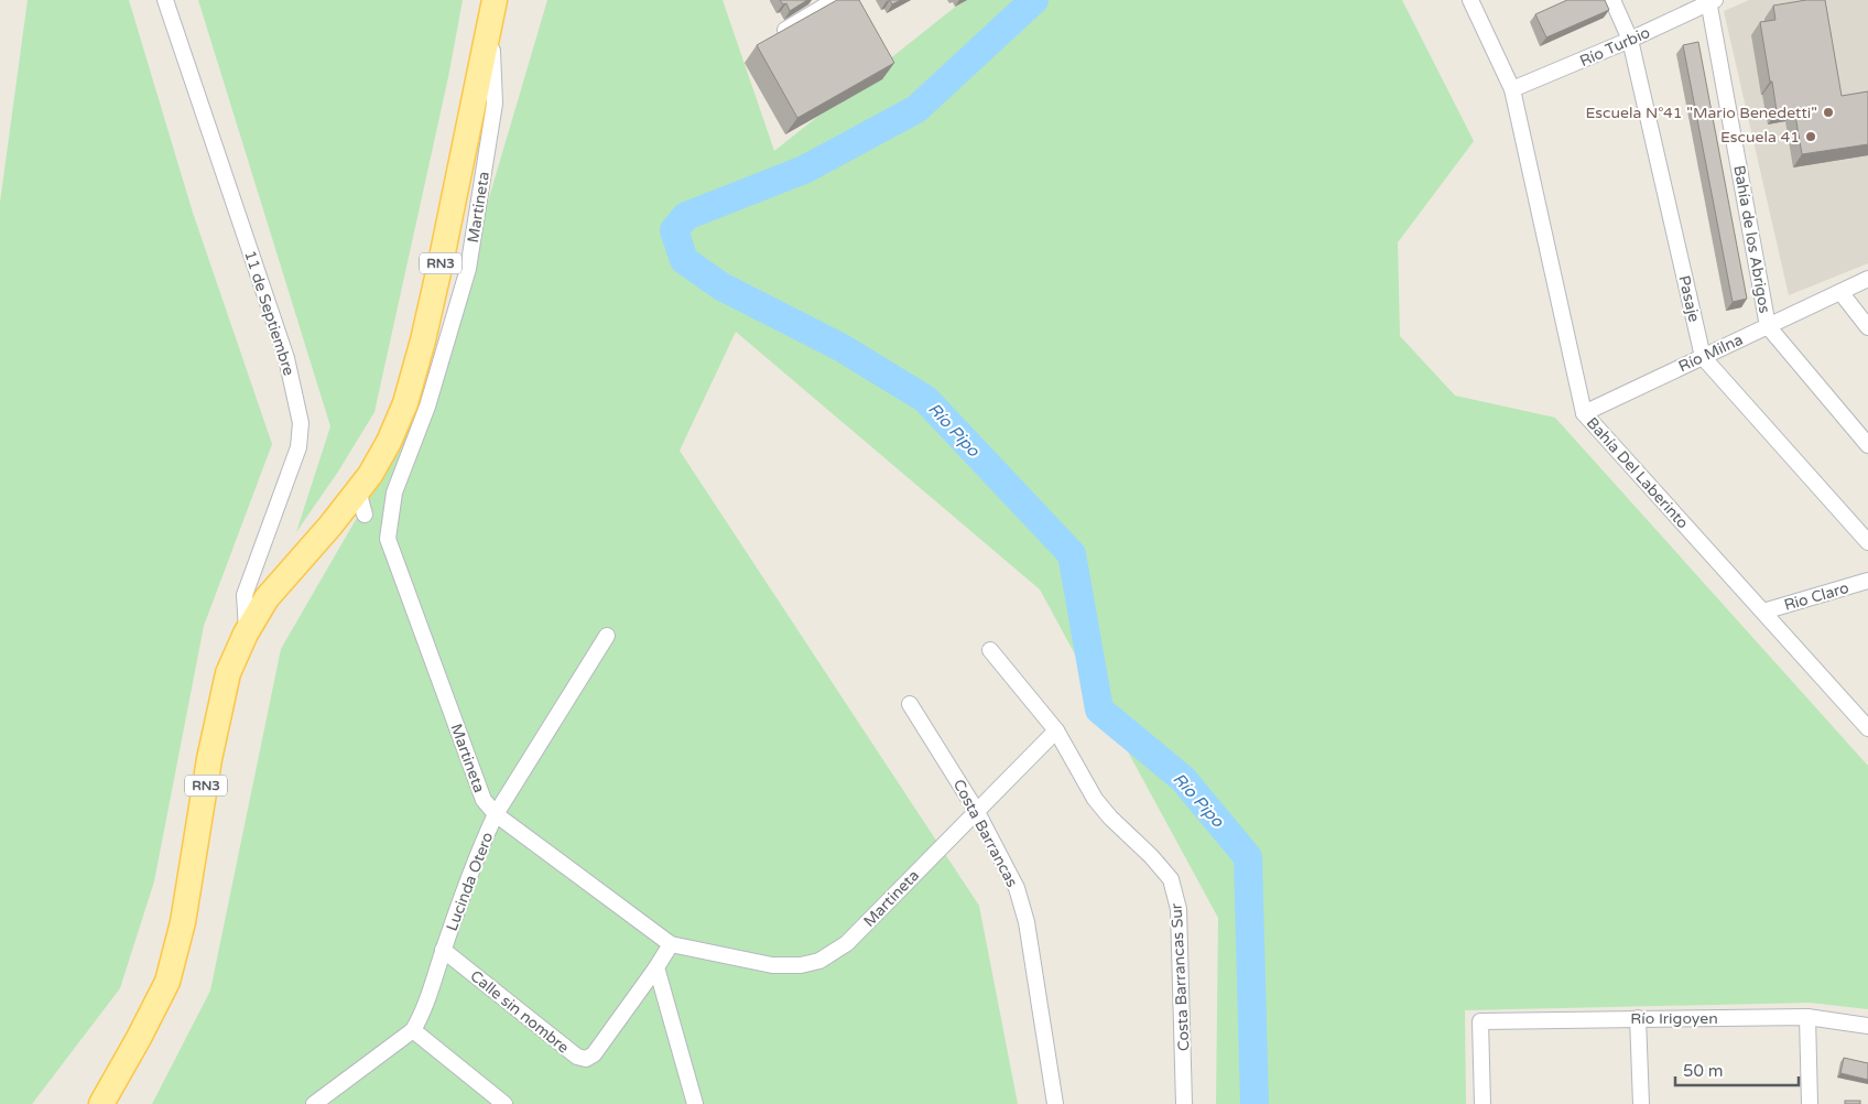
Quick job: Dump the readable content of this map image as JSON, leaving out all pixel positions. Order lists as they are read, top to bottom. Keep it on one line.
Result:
{"streets":{"main road":["RN3"],"street":["Río Turbio","Martineta","Bahía de los Abrigos","Pasaje","11 de Septiembre","Río Milna","Bahía Del Laberinto","Rio Claro","Costa Barrancas","Lucinda Otero","Costa Barrancas Sur","Calle sin nombre","Río Irigoyen"]},"crossings":[["Río Turbio","Bahía de los Abrigos"],["Río Turbio","Pasaje"],["Río Turbio","Bahía Del Laberinto"],["Martineta","RN3"],["Martineta","Costa Barrancas"],["Martineta","Lucinda Otero"],["Martineta","Costa Barrancas Sur"],["Bahía de los Abrigos","Río Milna"],["RN3","11 de Septiembre"],["Pasaje","Río Milna"],["Río Milna","Bahía Del Laberinto"],["Bahía Del Laberinto","Rio Claro"],["Lucinda Otero","Calle sin nombre"]],"water":["Río Pipo"],"places":["Escuela N°41 \"Mario Benedetti\"","Escuela 41"],"scale_bar":"50 m"}
